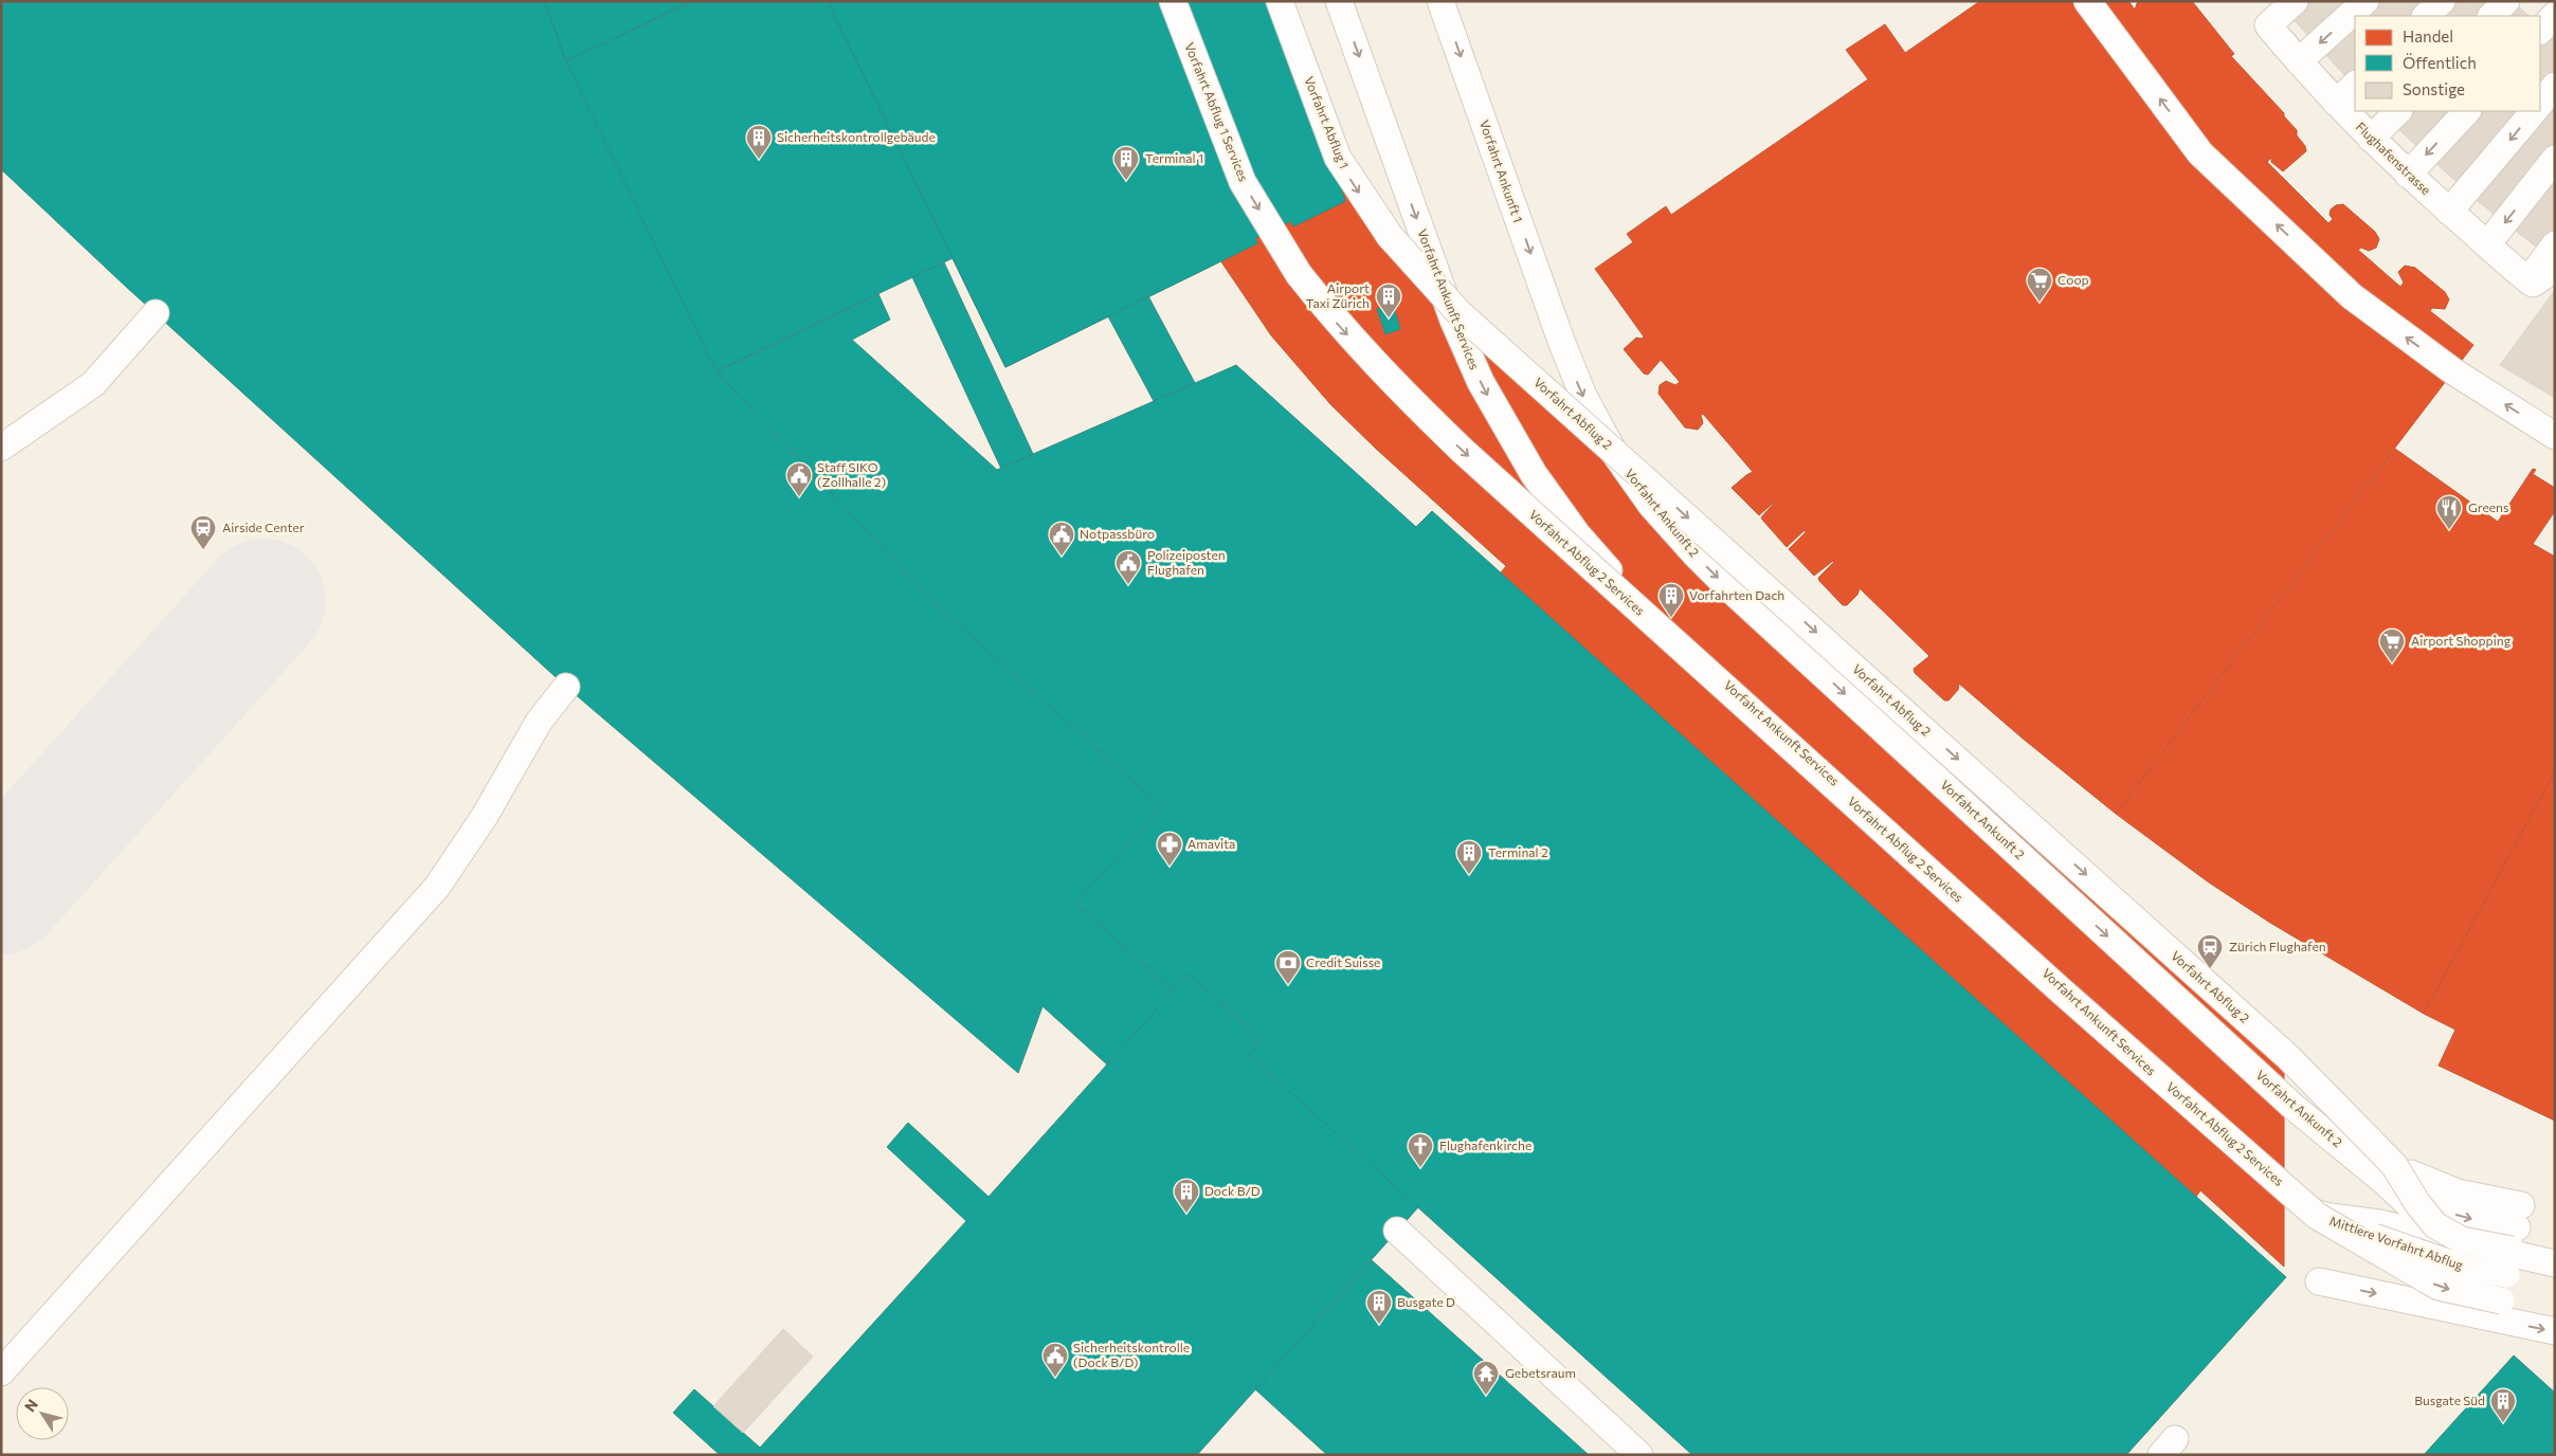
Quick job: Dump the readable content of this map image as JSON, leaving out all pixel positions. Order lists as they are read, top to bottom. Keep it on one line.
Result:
{"streets":{"lane":["Vorfahrt Abflug 1 Services","Vorfahrt Abflug 1","Flughafenstrasse","Vorfahrt Ankunft 1","Vorfahrt Ankunft Services","Vorfahrt Abflug 2","Vorfahrt Ankunft 2","Vorfahrt Abflug 2 Services","Mittlere Vorfahrt Abflug"]},"crossings":[["Vorfahrt Abflug 1 Services","Vorfahrt Abflug 2 Services"],["Vorfahrt Abflug 1","Vorfahrt Abflug 2"],["Vorfahrt Ankunft 1","Vorfahrt Ankunft 2"],["Vorfahrt Ankunft Services","Vorfahrt Ankunft 2"],["Vorfahrt Abflug 2 Services","Mittlere Vorfahrt Abflug"]],"one_way":["Vorfahrt Abflug 1 Services","Vorfahrt Abflug 1","Vorfahrt Ankunft 1","Vorfahrt Ankunft Services","Vorfahrt Abflug 2","Vorfahrt Ankunft 2","Vorfahrt Abflug 2 Services"],"places":{"building":["Sicherheitskontrollgebäude","Terminal 1","Airport Taxi Zürich","Vorfahrten Dach","Terminal 2","Dock B/D","Busgate D","Busgate Süd"],"supermarket":["Coop","Airport Shopping"],"public building":["Staff SIKO (Zollhalle 2)","Notpassbüro","Polizeiposten Flughafen","Sicherheitskontrolle (Dock B/D)"],"restaurant":["Greens"],"station":["Airside Center","Zürich Flughafen"],"pharmacy":["Amavita"],"bank":["Credit Suisse"],"church":["Flughafenkirche"],"temple":["Gebetsraum"]},"legend":["Handel","Öffentlich","Sonstige"],"north":"top left"}
